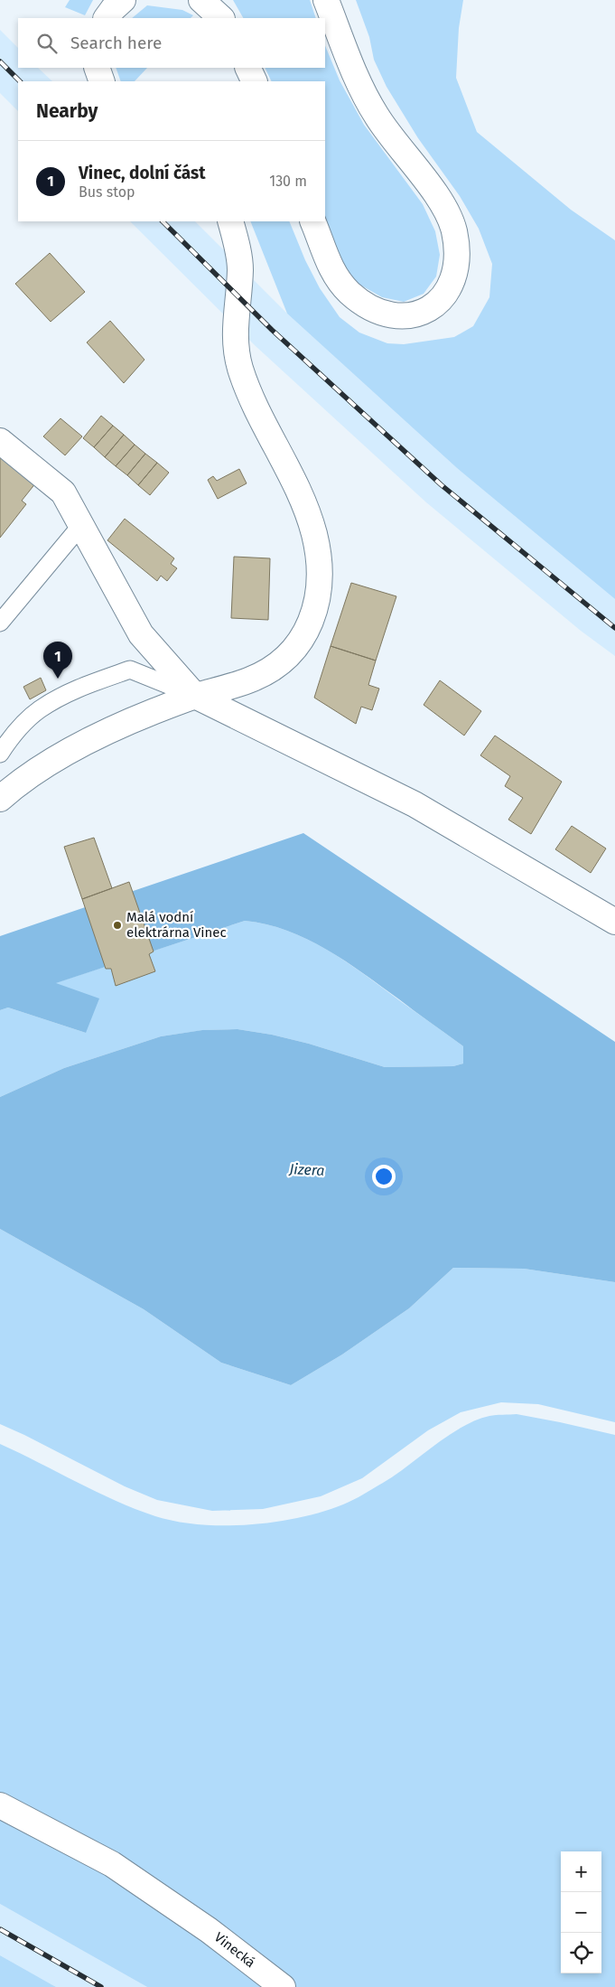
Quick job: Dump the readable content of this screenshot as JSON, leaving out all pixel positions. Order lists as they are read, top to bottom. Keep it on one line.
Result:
{"streets":{"street":["Vinecká"]},"water":["Jizera"],"places":["Malá vodní elektrárna Vinec"],"page":{"search":"Search here","heading":"Nearby","list":[{"mark":"1","name":"Vinec, dolní část","note":"Bus stop","value":"130 m"}],"pins":"1","map_buttons":["+","−"]}}
